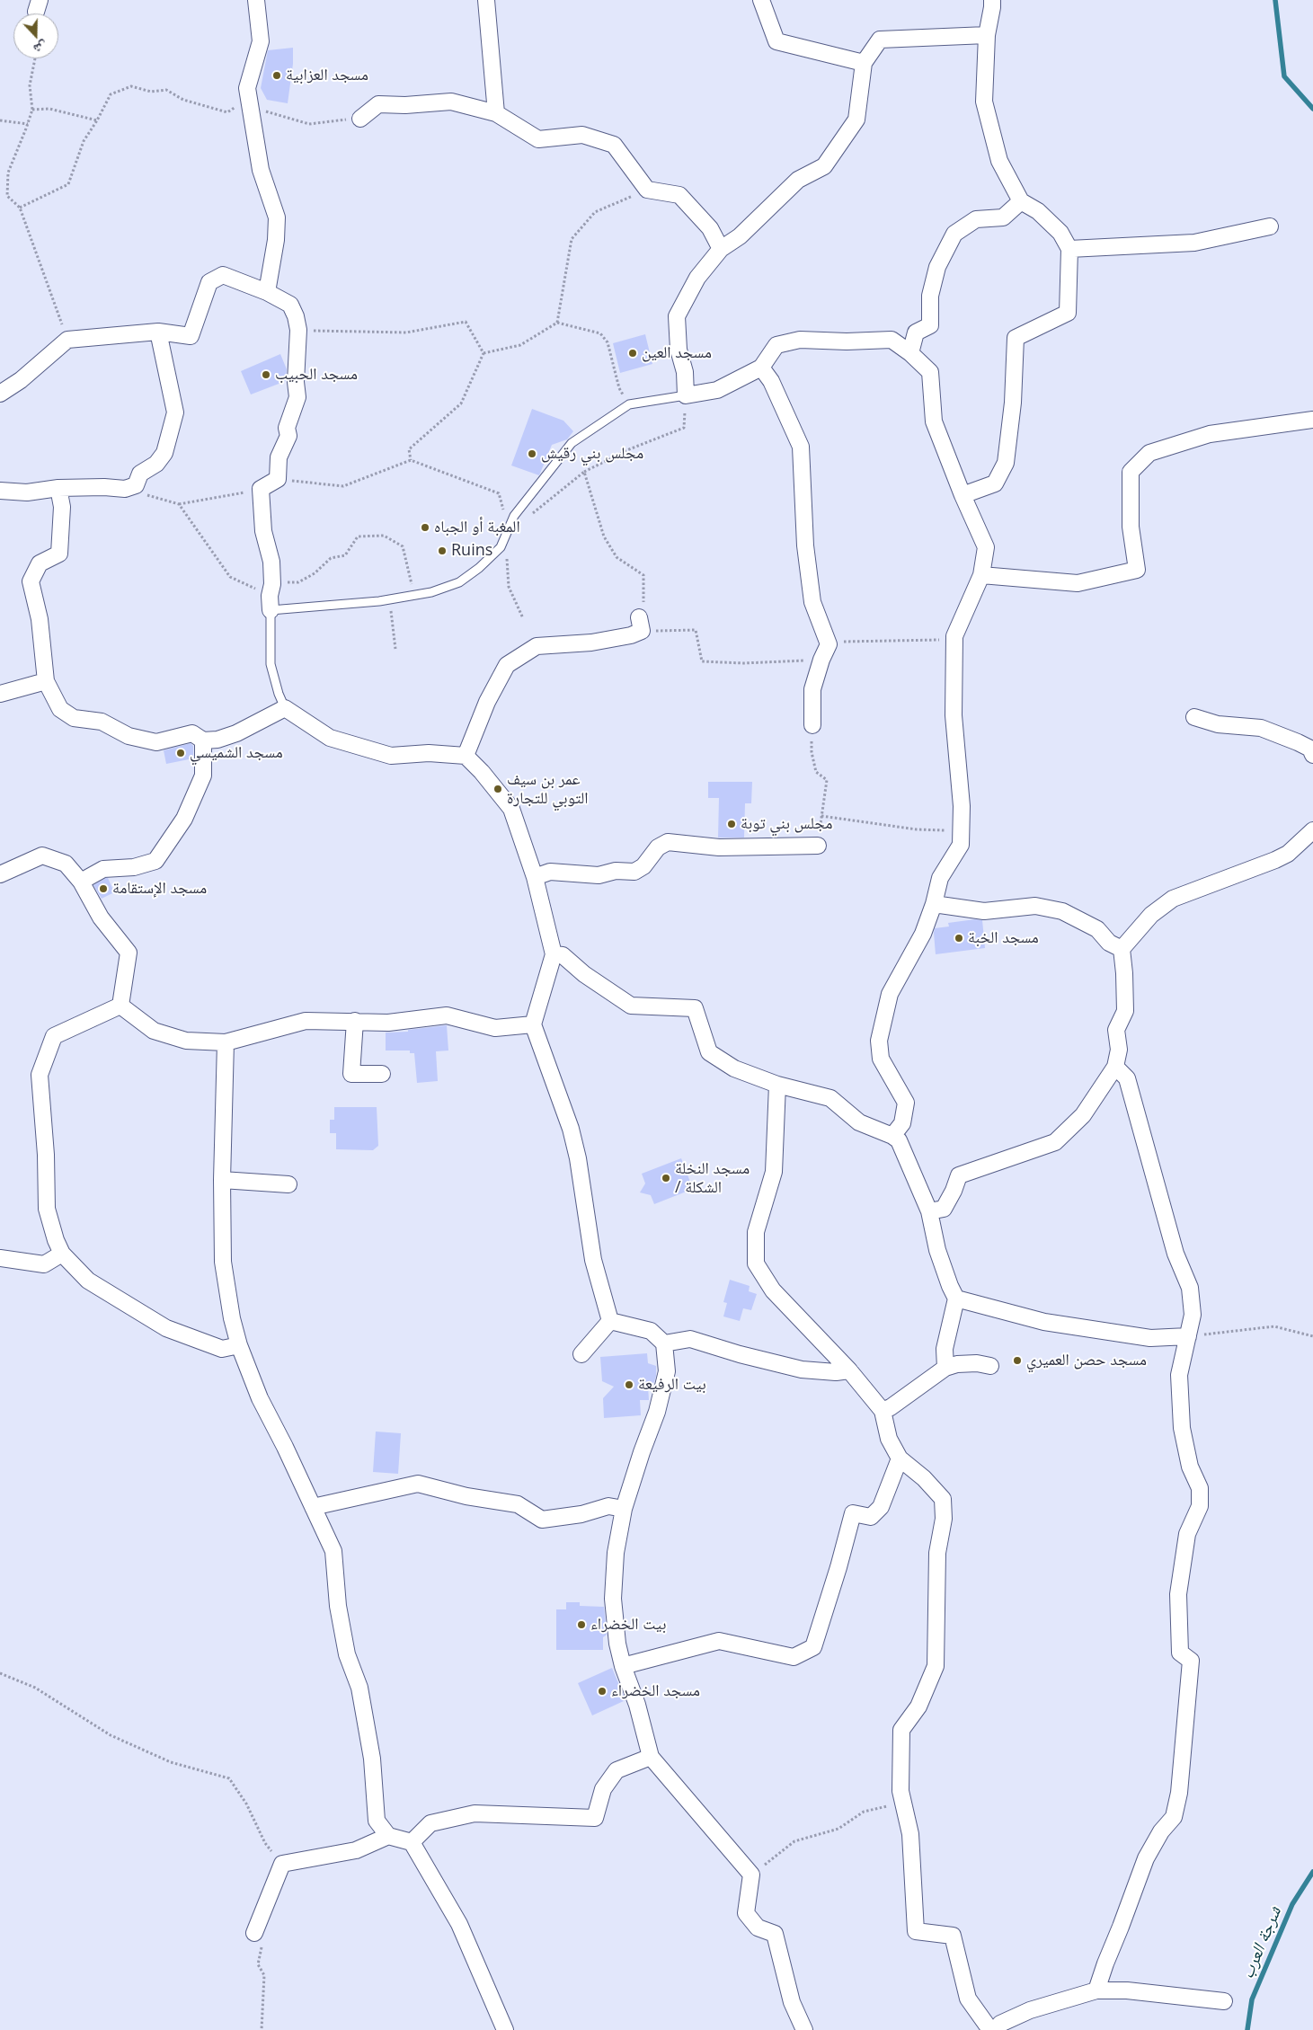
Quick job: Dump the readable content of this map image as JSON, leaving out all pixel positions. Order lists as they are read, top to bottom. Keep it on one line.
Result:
{"water":["شرجة العرب"],"places":["مسجد العزابية","مسجد العين","مسجد الحبيب","مجلس بني رقيش","المغبة أو الجباه","Ruins","مسجد الشميسي","عمر بن سيف التوبي للتجارة","مجلس بني توبة","مسجد الإستقامة","مسجد الخبة","مسجد النخلة / الشكلة","مسجد حصن العميري","بيت الرفيعة","بيت الخضراء","مسجد الخضراء"],"north":"bottom"}
